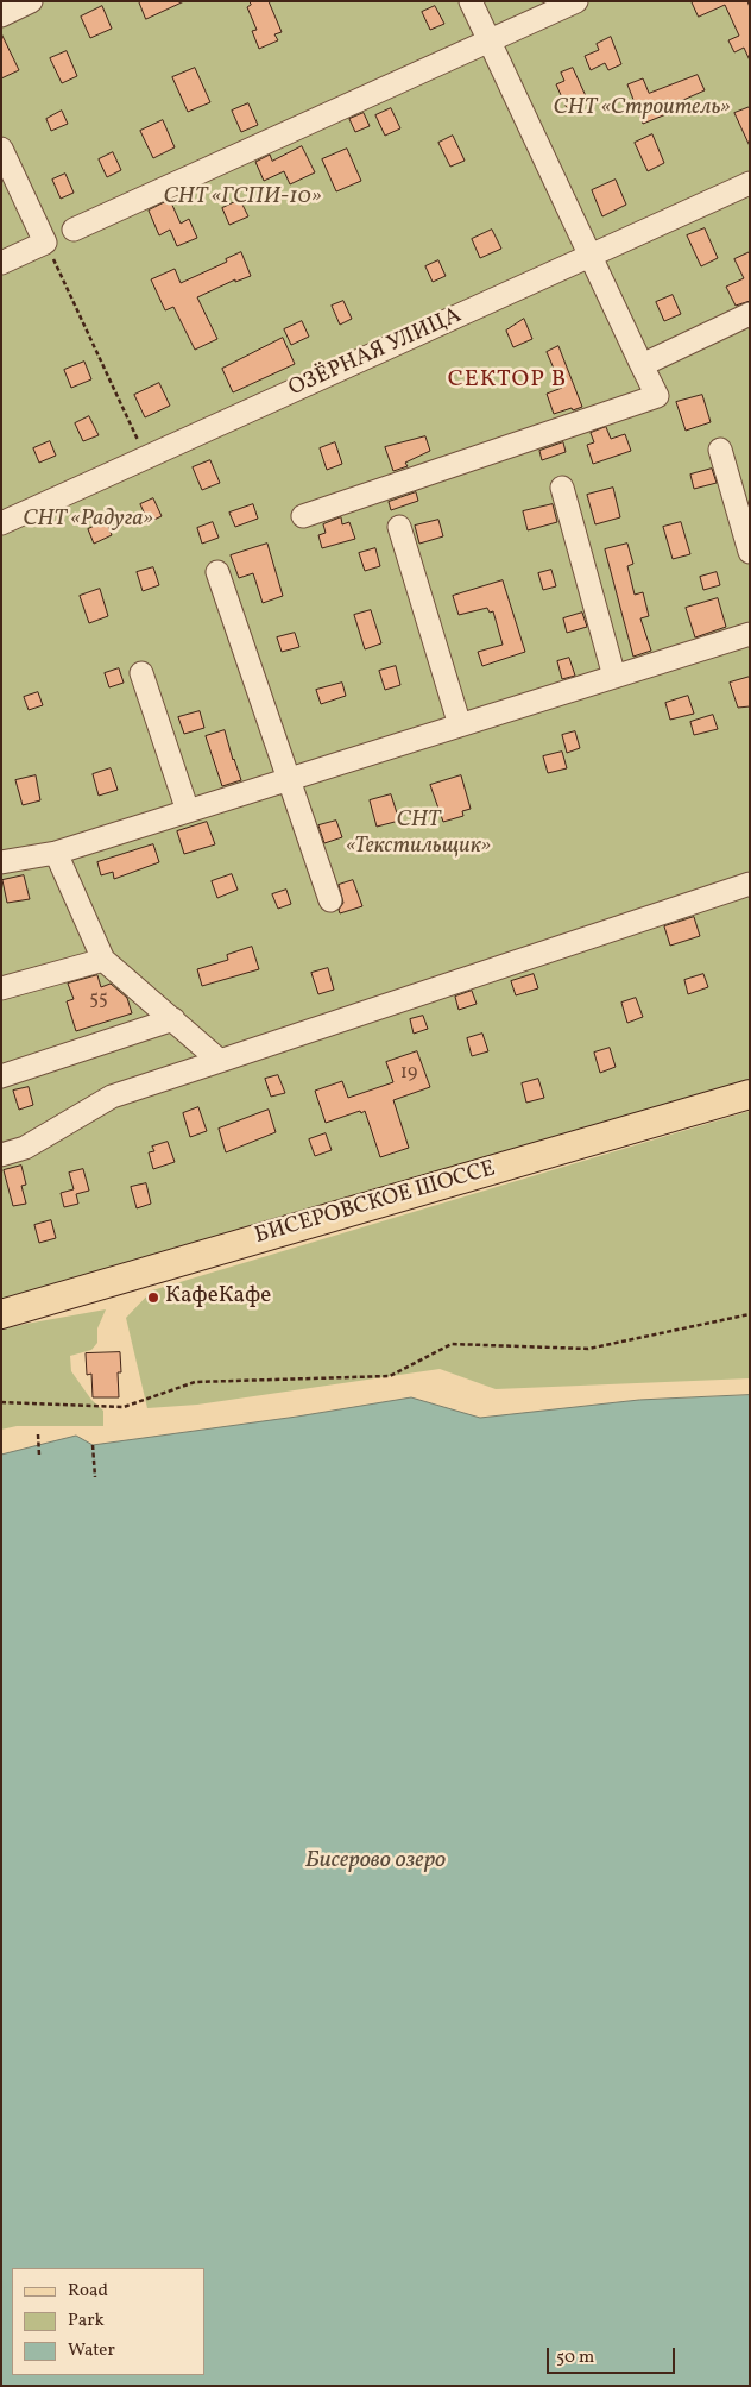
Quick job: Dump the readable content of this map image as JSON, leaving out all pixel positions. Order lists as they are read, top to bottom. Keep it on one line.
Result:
{"streets":{"main road":["БИСЕРОВСКОЕ ШОССЕ"],"street":["ОЗЁРНАЯ УЛИЦА"]},"districts":["СЕКТОР В"],"water":["Бисерово озеро"],"parks":["СНТ «Строитель»","СНТ «ГСПИ-10»","СНТ «Радуга»","СНТ «Текстильщик»"],"places":["КафеКафе"],"house_numbers":["55","19"],"legend":["Road","Park","Water"],"scale_bar":"50 m"}
